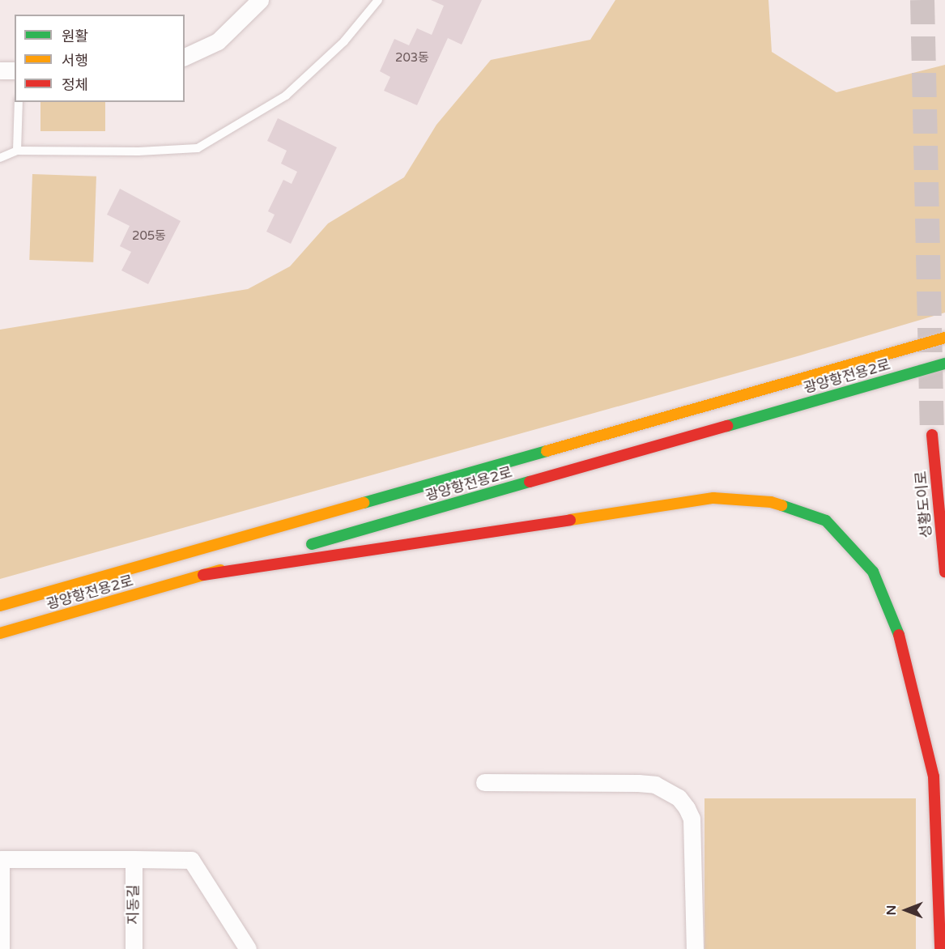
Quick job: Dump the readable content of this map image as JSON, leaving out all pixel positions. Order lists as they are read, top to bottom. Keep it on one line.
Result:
{"streets":{"main road":["광양항전용2로","성황도이로"],"street":["지동길"]},"house_numbers":["203동","205동"],"legend":["원활","서행","정체"],"north":"left"}
